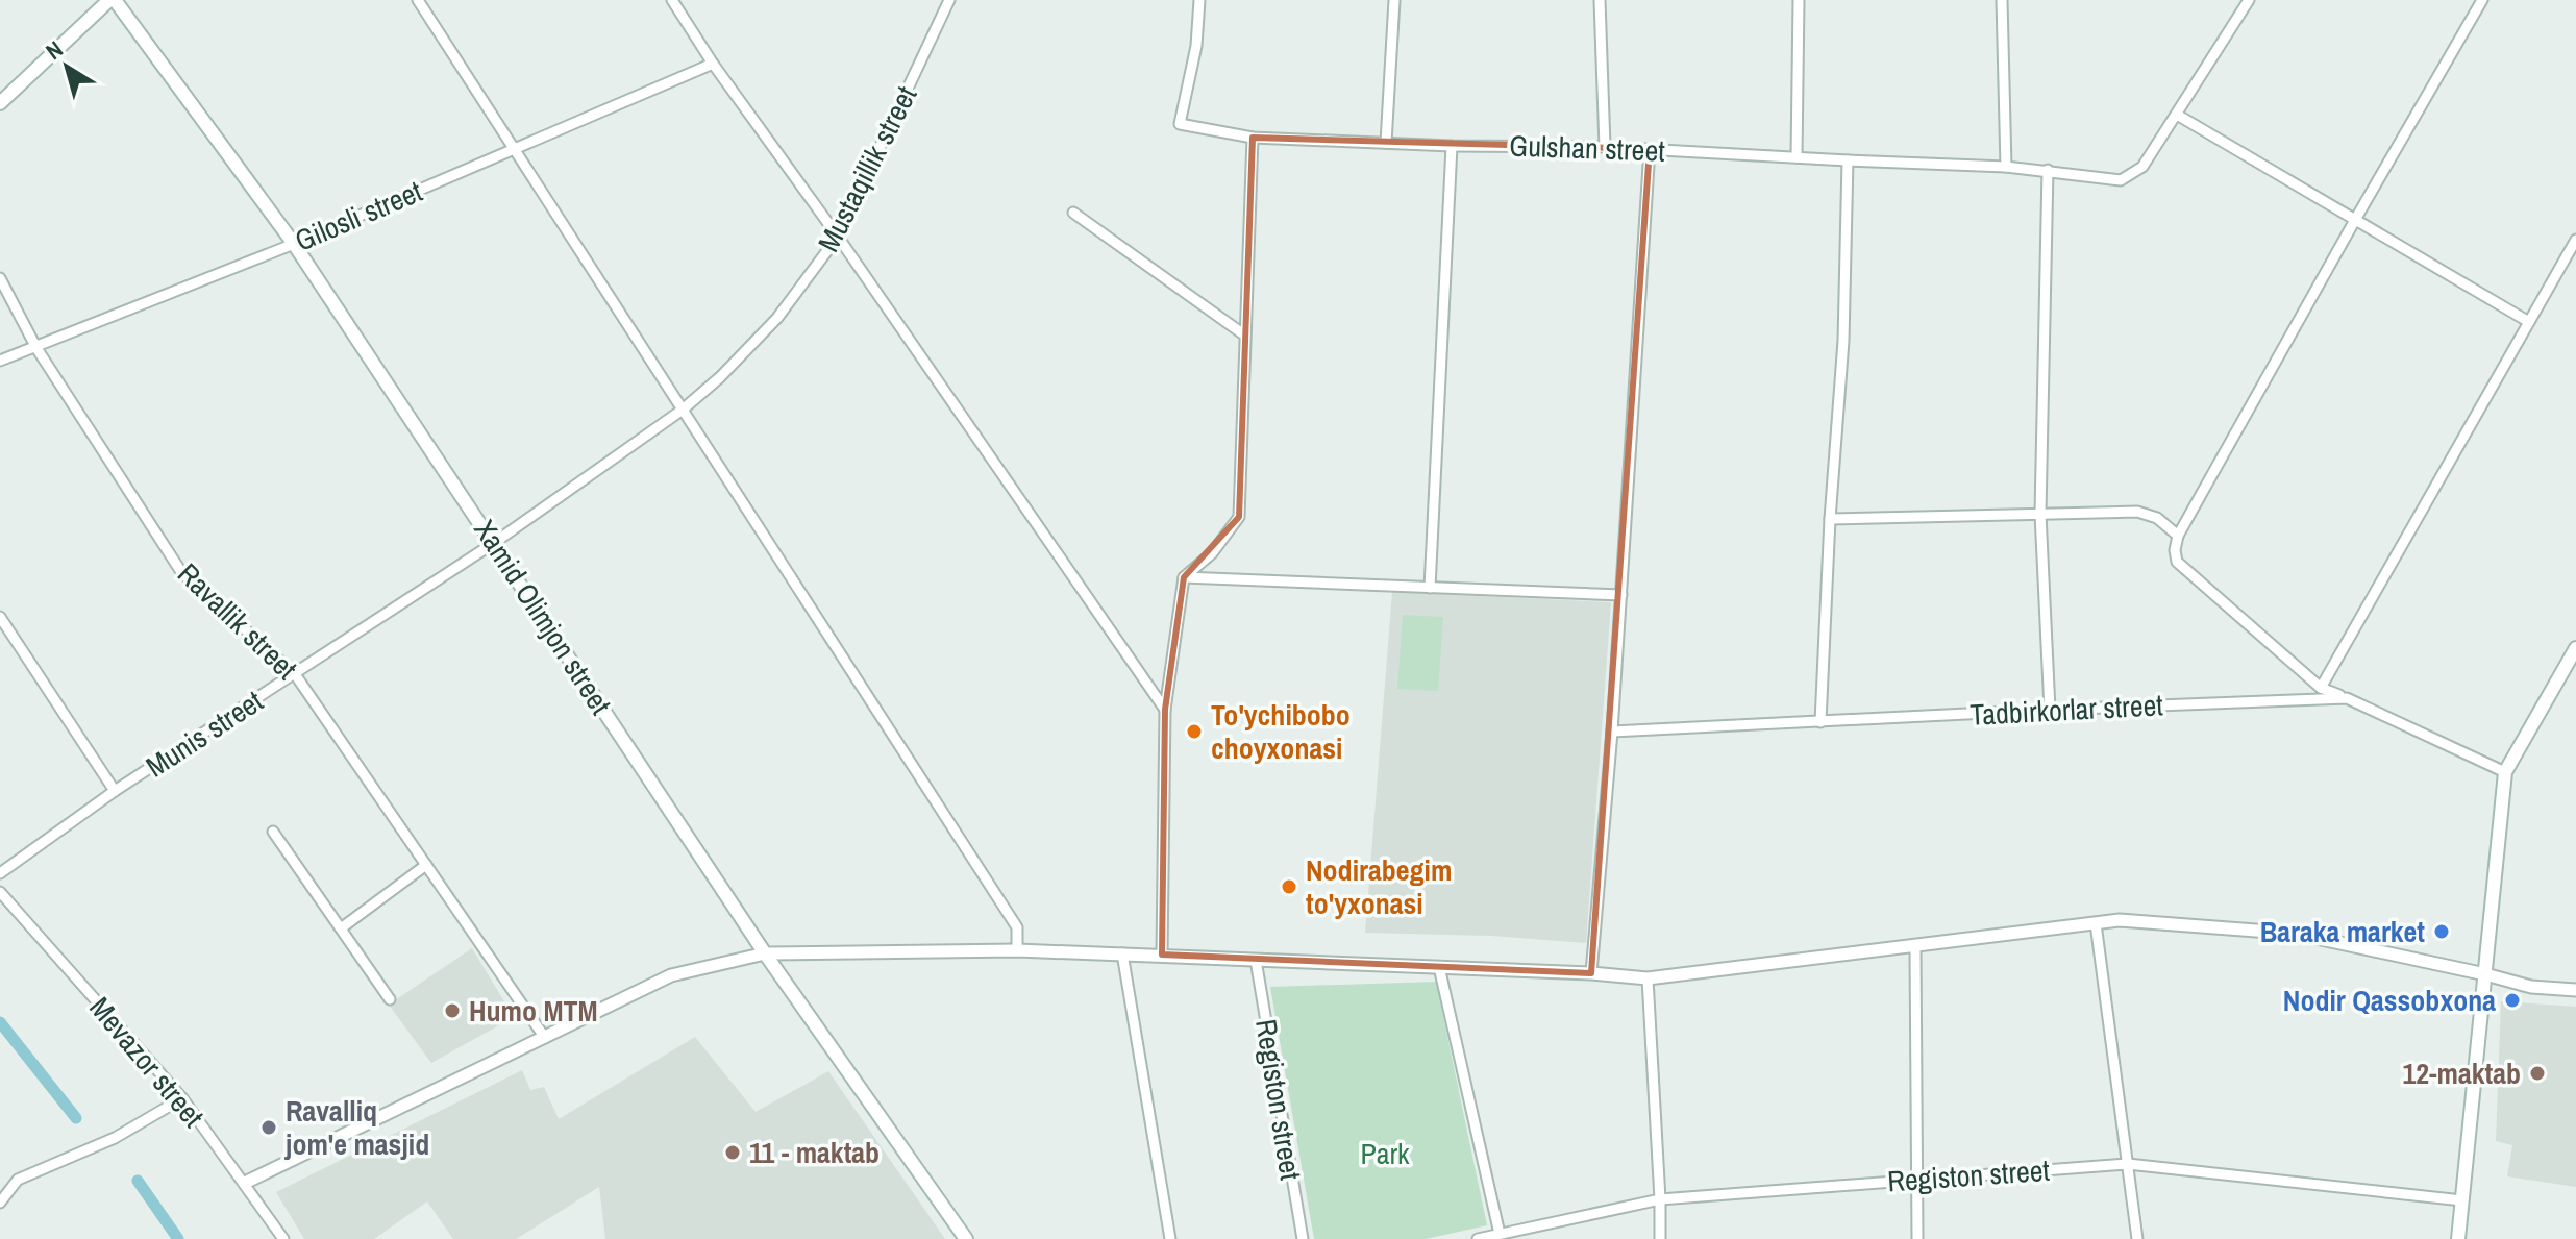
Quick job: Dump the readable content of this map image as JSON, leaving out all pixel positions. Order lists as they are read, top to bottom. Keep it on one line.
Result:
{"streets":{"main road":["Xamid Olimjon street"],"street":["Gulshan street","Mustaqillik street","Gilosli street","Ravallik street","Tadbirkorlar street","Munis street","Mevazor street","Registon street"]},"crossings":[["Mustaqillik street","Xamid Olimjon street"],["Mustaqillik street","Munis street"],["Gilosli street","Xamid Olimjon street"],["Gilosli street","Ravallik street"],["Xamid Olimjon street","Munis street"],["Ravallik street","Munis street"]],"parks":["Park"],"places":["To'ychibobo choyxonasi","Nodirabegim to'yxonasi","Baraka market","Nodir Qassobxona","Humo MTM","12-maktab","Ravalliq jom'e masjid","11 - maktab"],"north":"top left"}
